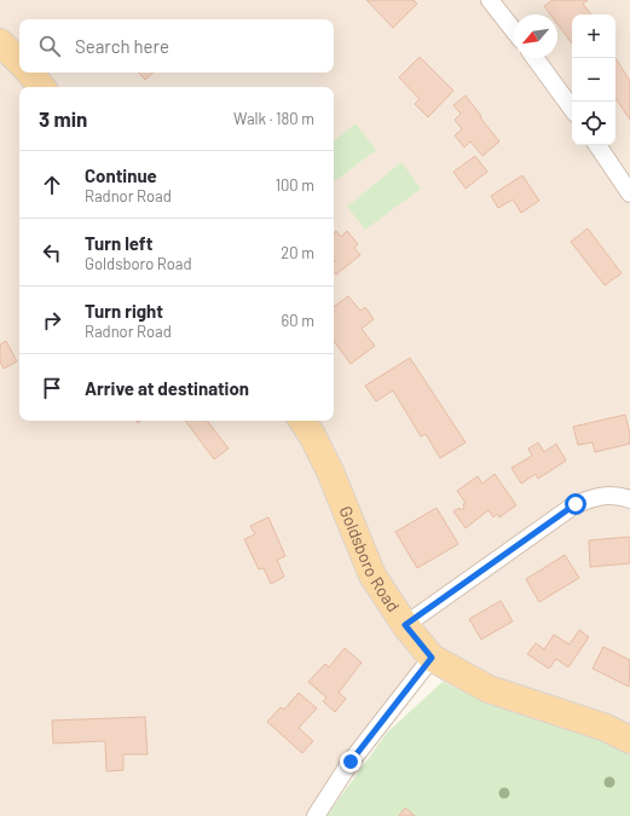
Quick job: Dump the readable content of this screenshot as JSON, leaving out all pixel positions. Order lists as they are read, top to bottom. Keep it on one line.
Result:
{"streets":{"main road":["Goldsboro Road"]},"north":"bottom left","page":{"map_buttons":["+","−"],"search":"Search here","heading":["3 min","Walk · 180 m"],"list":[["Continue","Radnor Road","100 m"],["Turn left","Goldsboro Road","20 m"],["Turn right","Radnor Road","60 m"],"Arrive at destination"]}}
